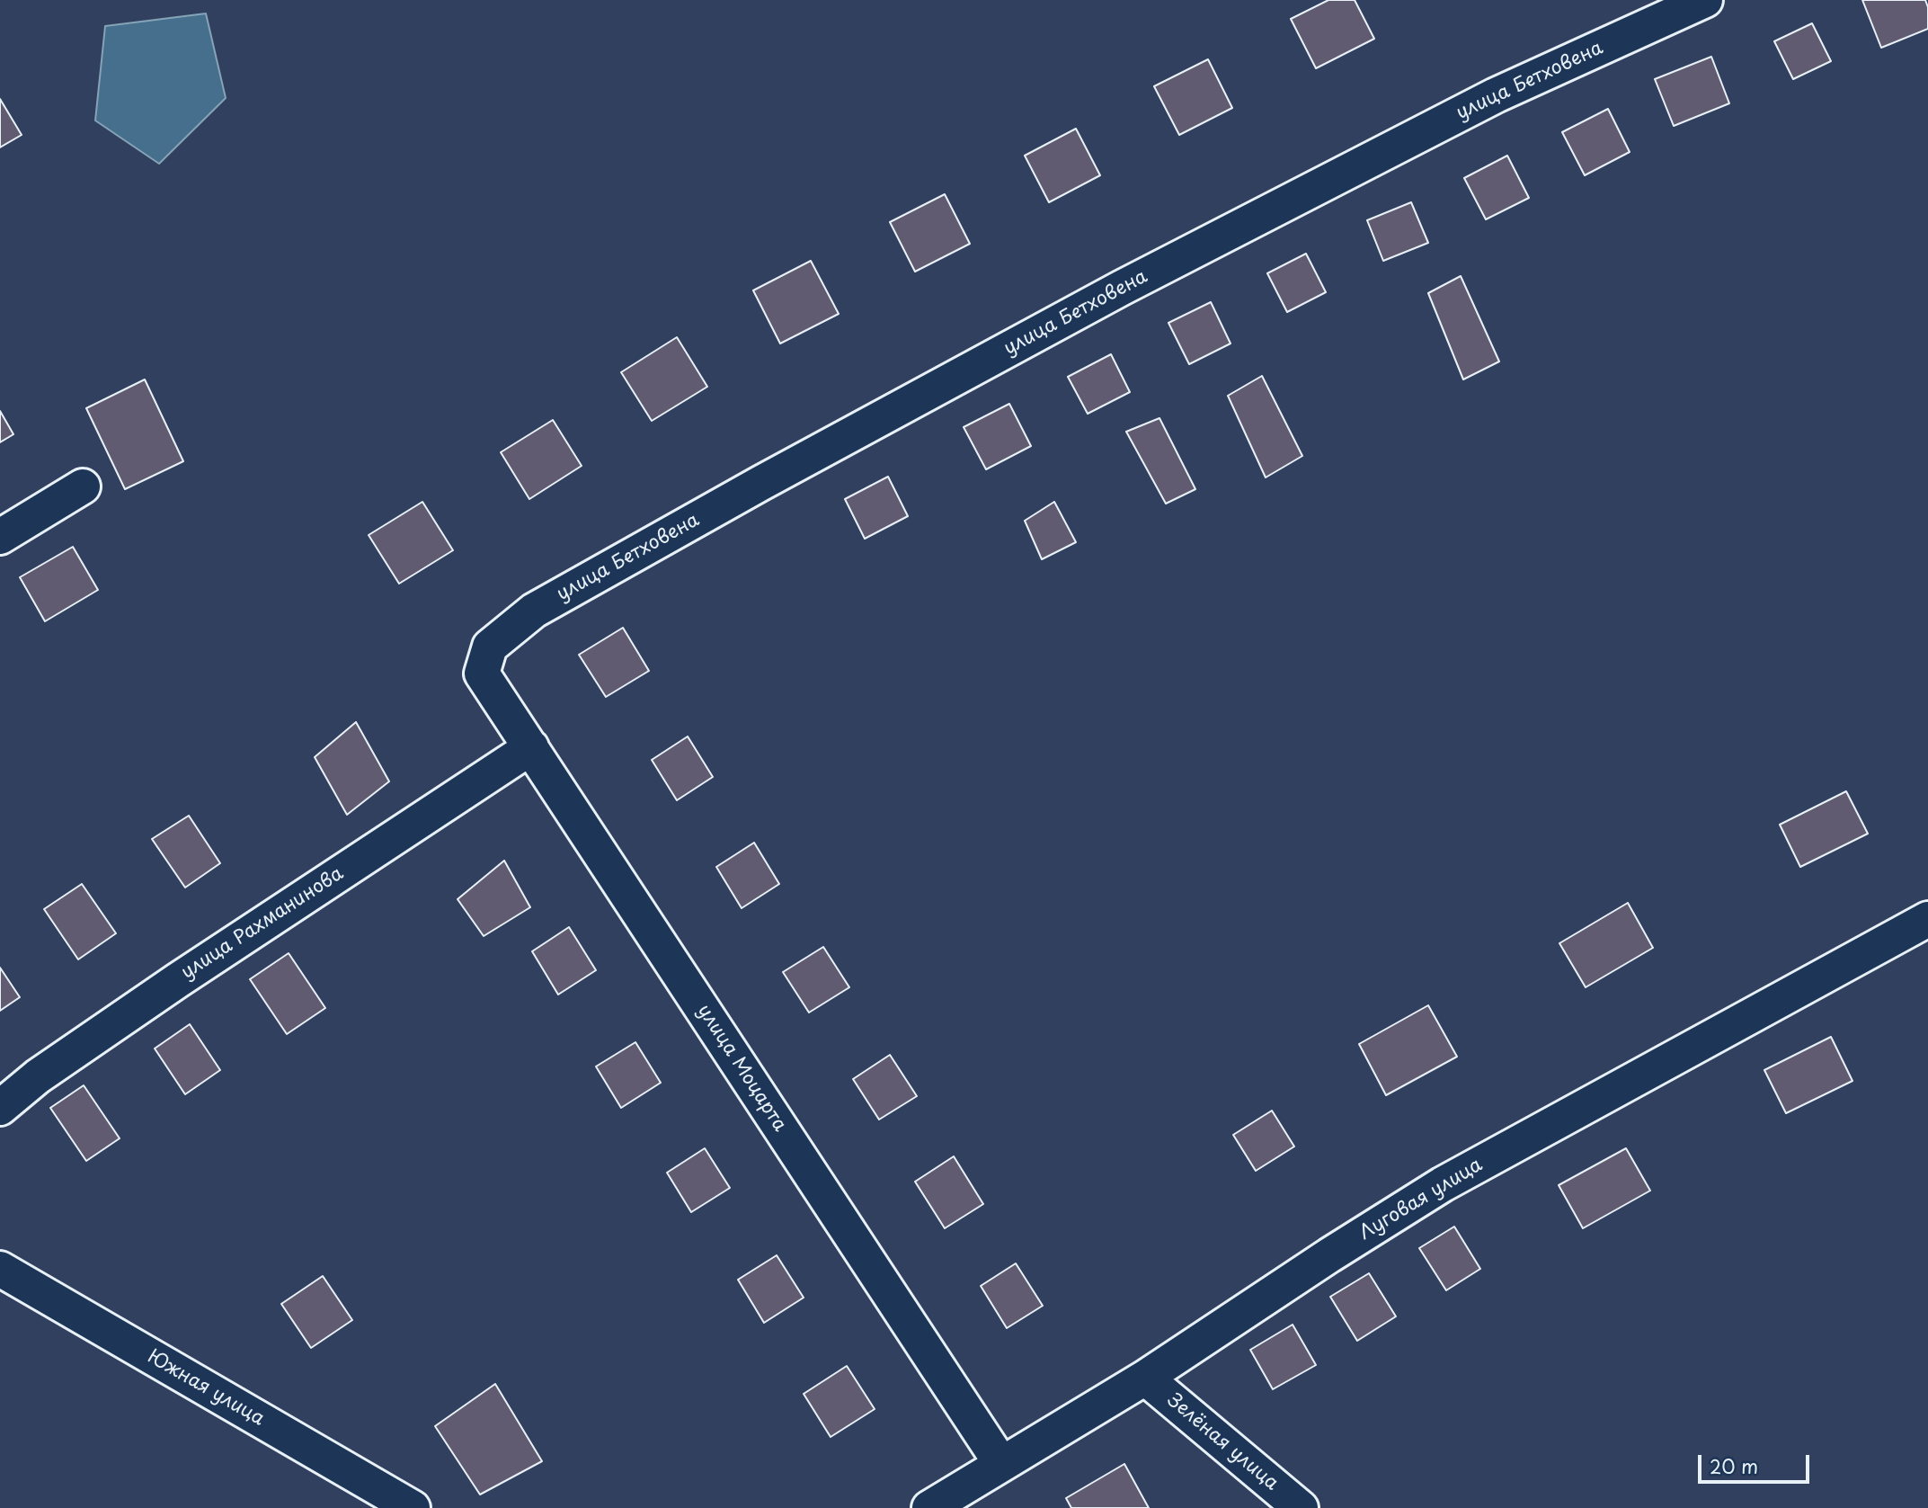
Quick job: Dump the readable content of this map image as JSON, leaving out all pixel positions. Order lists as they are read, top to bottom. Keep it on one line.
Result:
{"streets":{"street":["улица Бетховена","улица Рахманинова","улица Моцарта","Луговая улица","Южная улица","Зелёная улица"]},"crossings":[["улица Бетховена","улица Моцарта"],["улица Рахманинова","улица Моцарта"],["улица Моцарта","Луговая улица"],["Луговая улица","Зелёная улица"]],"scale_bar":"20 m"}
